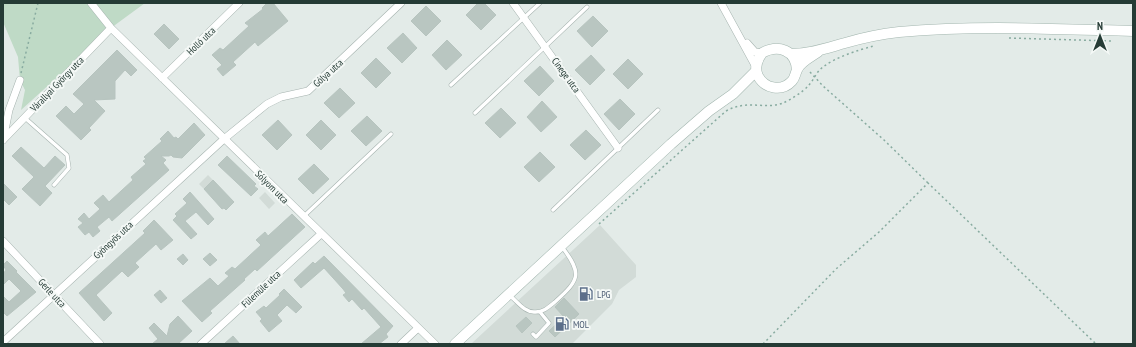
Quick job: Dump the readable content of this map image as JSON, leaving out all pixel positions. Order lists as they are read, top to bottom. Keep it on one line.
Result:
{"streets":{"street":["Holló utca","Gólya utca","Cinege utca","Várallyai György utca","Sólyom utca","Gyöngyös utca","Fülemüle utca","Gerle utca"]},"crossings":[["Holló utca","Sólyom utca"],["Gólya utca","Sólyom utca"],["Gólya utca","Gyöngyös utca"],["Várallyai György utca","Sólyom utca"],["Sólyom utca","Gyöngyös utca"],["Sólyom utca","Fülemüle utca"],["Gyöngyös utca","Gerle utca"]],"places":{"fuel station":["LPG","MOL"]},"north":"top"}
